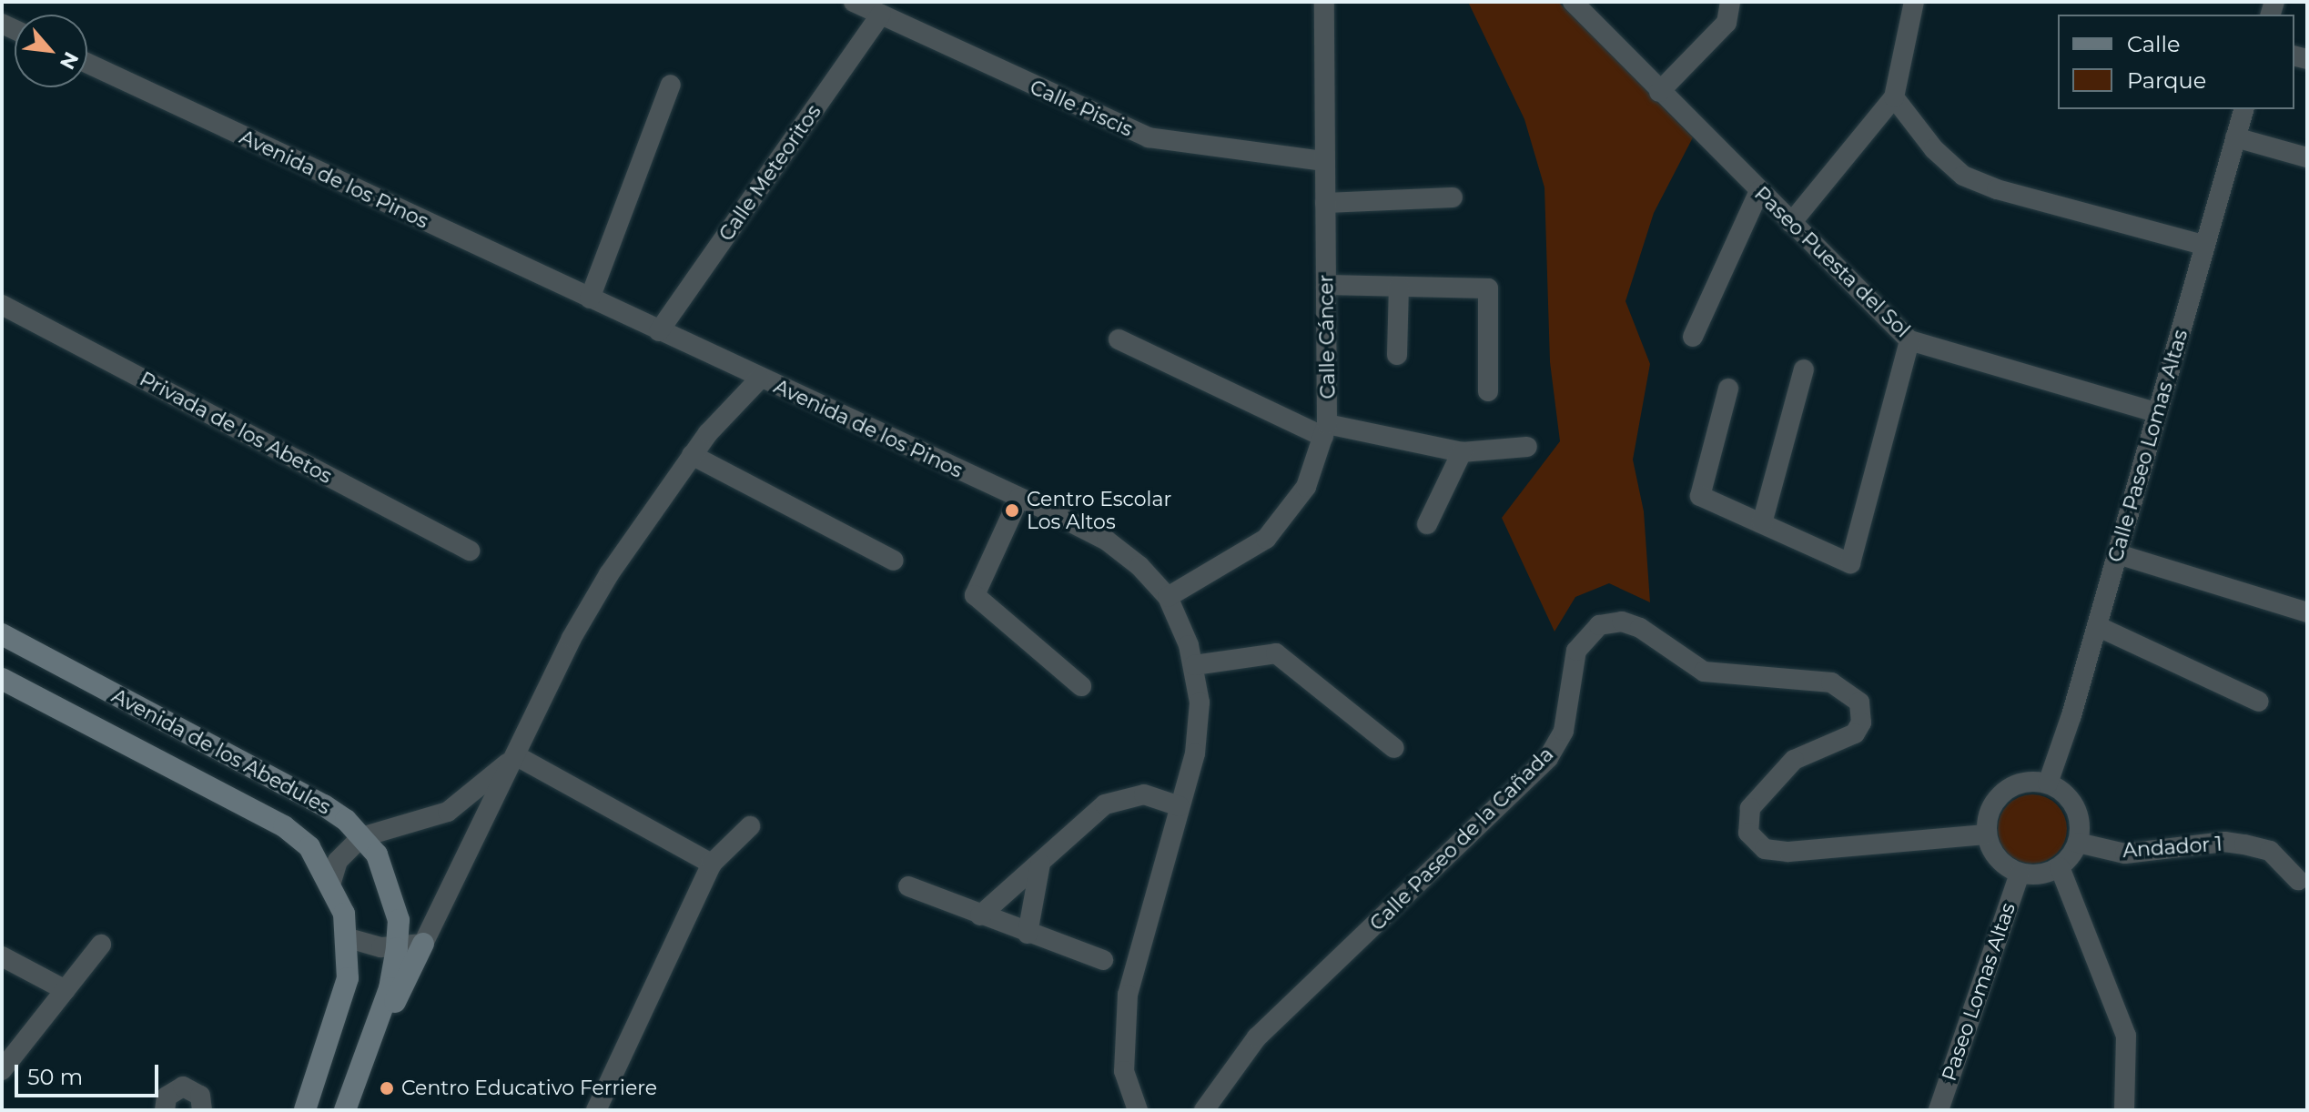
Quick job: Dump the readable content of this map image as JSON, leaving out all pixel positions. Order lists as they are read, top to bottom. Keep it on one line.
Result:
{"streets":{"street":["Calle Piscis","Calle Meteoritos","Avenida de los Pinos","Paseo Puesta del Sol","Calle Cáncer","Privada de los Abetos","Calle Paseo Lomas Altas","Avenida de los Abedules","Calle Paseo de la Cañada","Andador 1","Paseo Lomas Altas"]},"crossings":[["Calle Piscis","Calle Meteoritos"],["Calle Piscis","Calle Cáncer"],["Calle Meteoritos","Avenida de los Pinos"],["Avenida de los Pinos","Calle Cáncer"],["Paseo Puesta del Sol","Calle Paseo Lomas Altas"],["Calle Paseo Lomas Altas","Calle Paseo de la Cañada"],["Calle Paseo Lomas Altas","Andador 1"],["Calle Paseo Lomas Altas","Paseo Lomas Altas"],["Calle Paseo de la Cañada","Andador 1"],["Calle Paseo de la Cañada","Paseo Lomas Altas"],["Andador 1","Paseo Lomas Altas"]],"places":["Centro Escolar Los Altos","Centro Educativo Ferriere"],"legend":["Calle","Parque"],"scale_bar":"50 m","north":"bottom right"}
